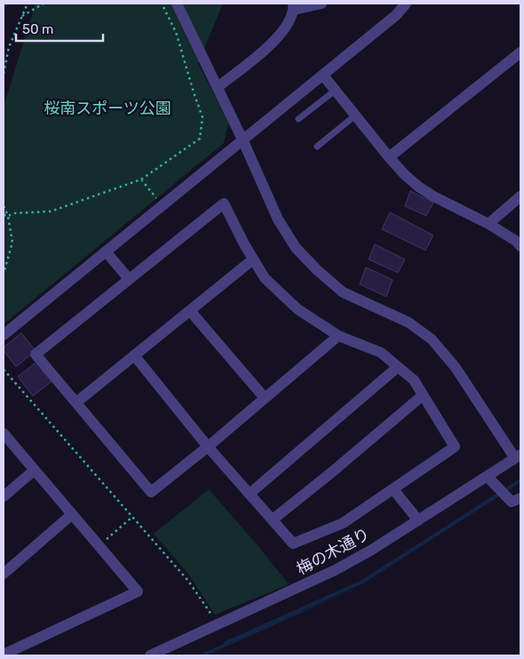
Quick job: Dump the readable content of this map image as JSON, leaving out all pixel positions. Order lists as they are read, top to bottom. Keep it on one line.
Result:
{"streets":{"street":["梅の木通り"]},"parks":["桜南スポーツ公園"],"scale_bar":"50 m"}
